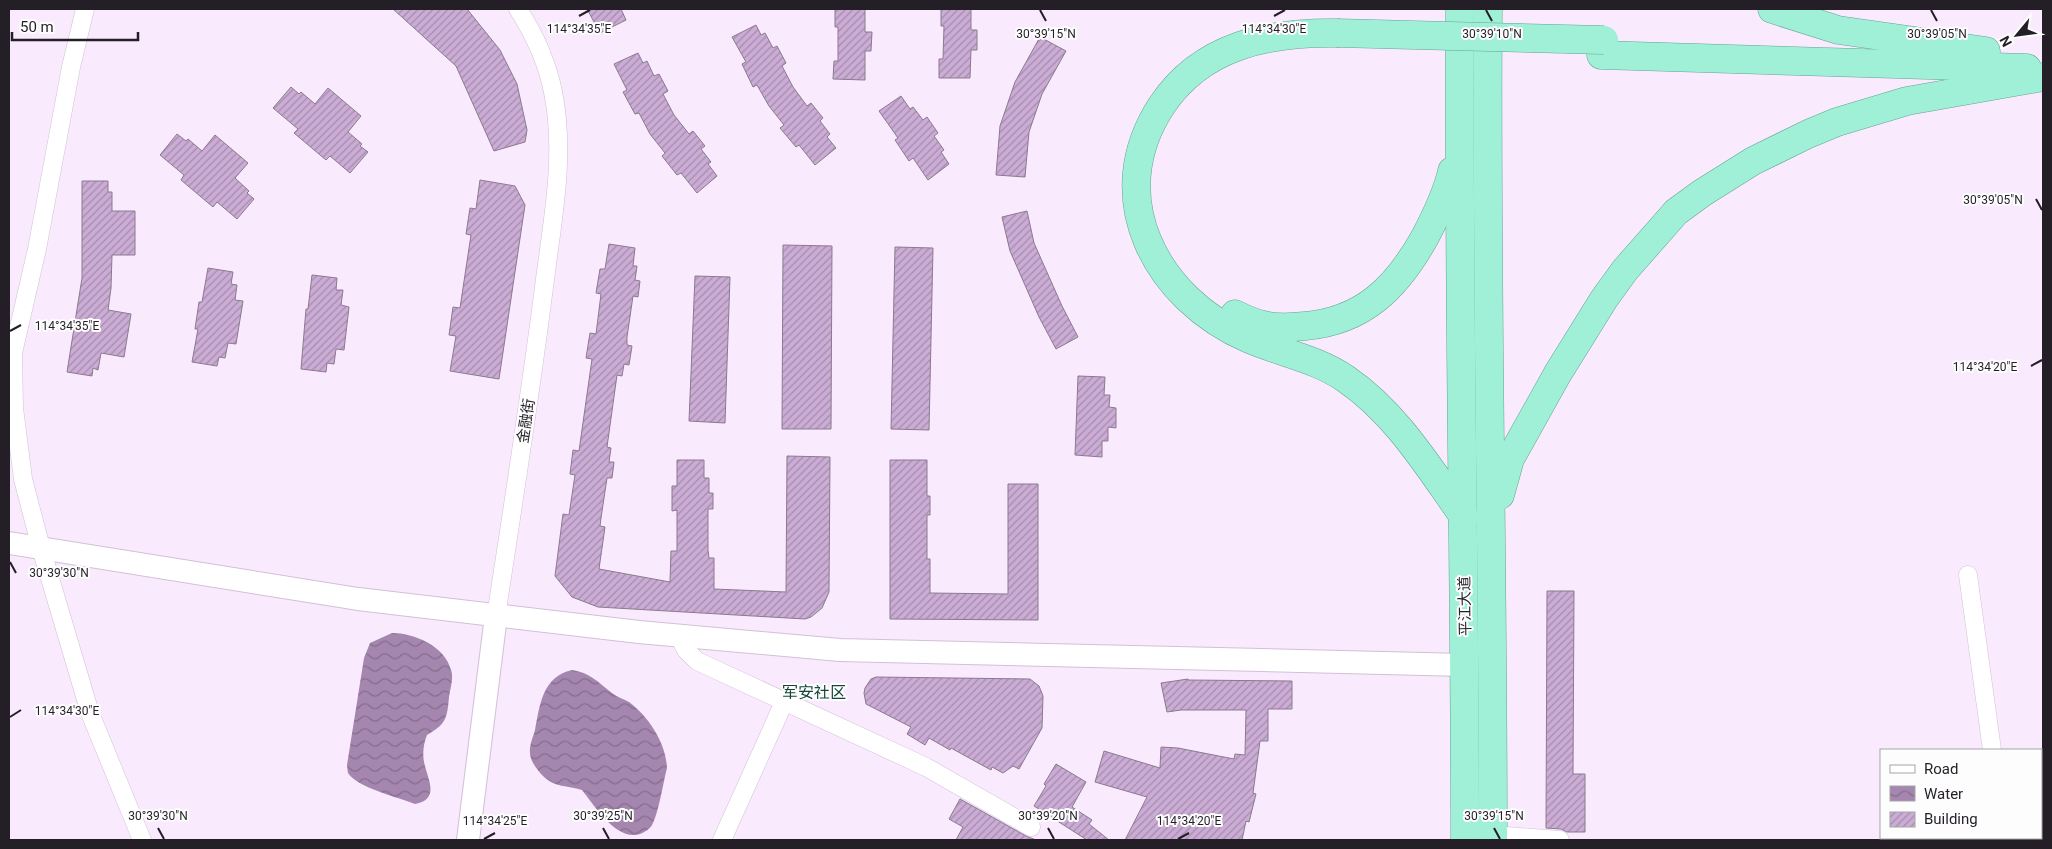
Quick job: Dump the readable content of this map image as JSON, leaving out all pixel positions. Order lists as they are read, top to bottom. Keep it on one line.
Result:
{"streets":{"highway":["平江大道"],"street":["金融街"]},"districts":["军安社区"],"legend":["Road","Water","Building"],"scale_bar":"50 m","north":"bottom left","coordinates":["114°34'35\"E","114°34'30\"E","30°39'15\"N","30°39'05\"N","30°39'10\"N","114°34'20\"E","30°39'30\"N","30°39'25\"N","30°39'20\"N","114°34'25\"E"]}
